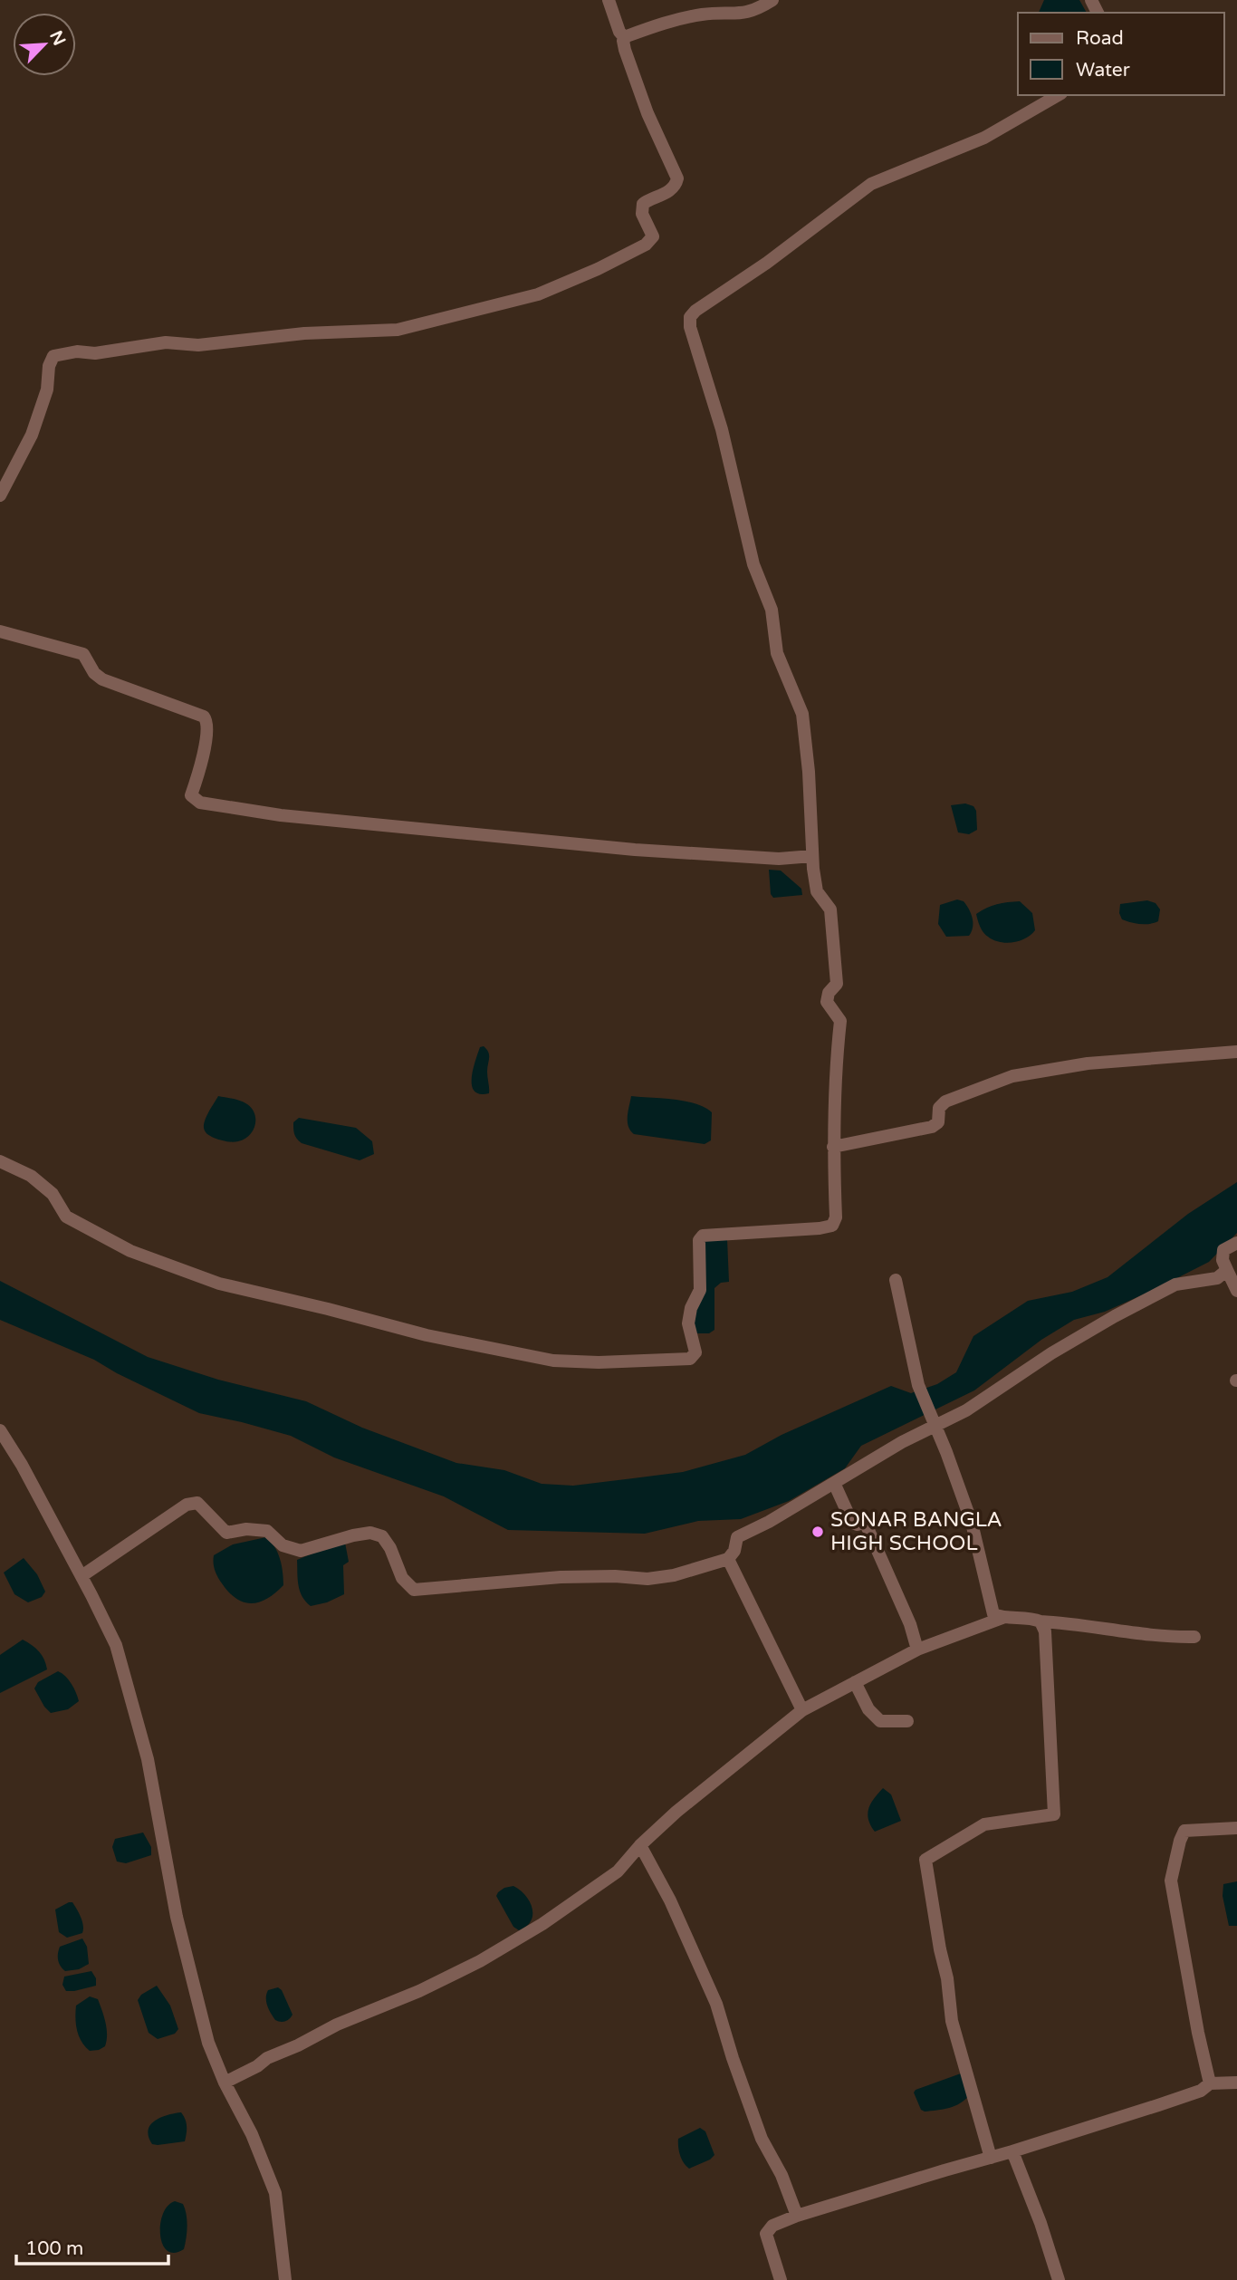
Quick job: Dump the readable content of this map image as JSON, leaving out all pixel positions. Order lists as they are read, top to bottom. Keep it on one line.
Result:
{"places":["SONAR BANGLA HIGH SCHOOL"],"legend":["Road","Water"],"scale_bar":"100 m","north":"top right"}
